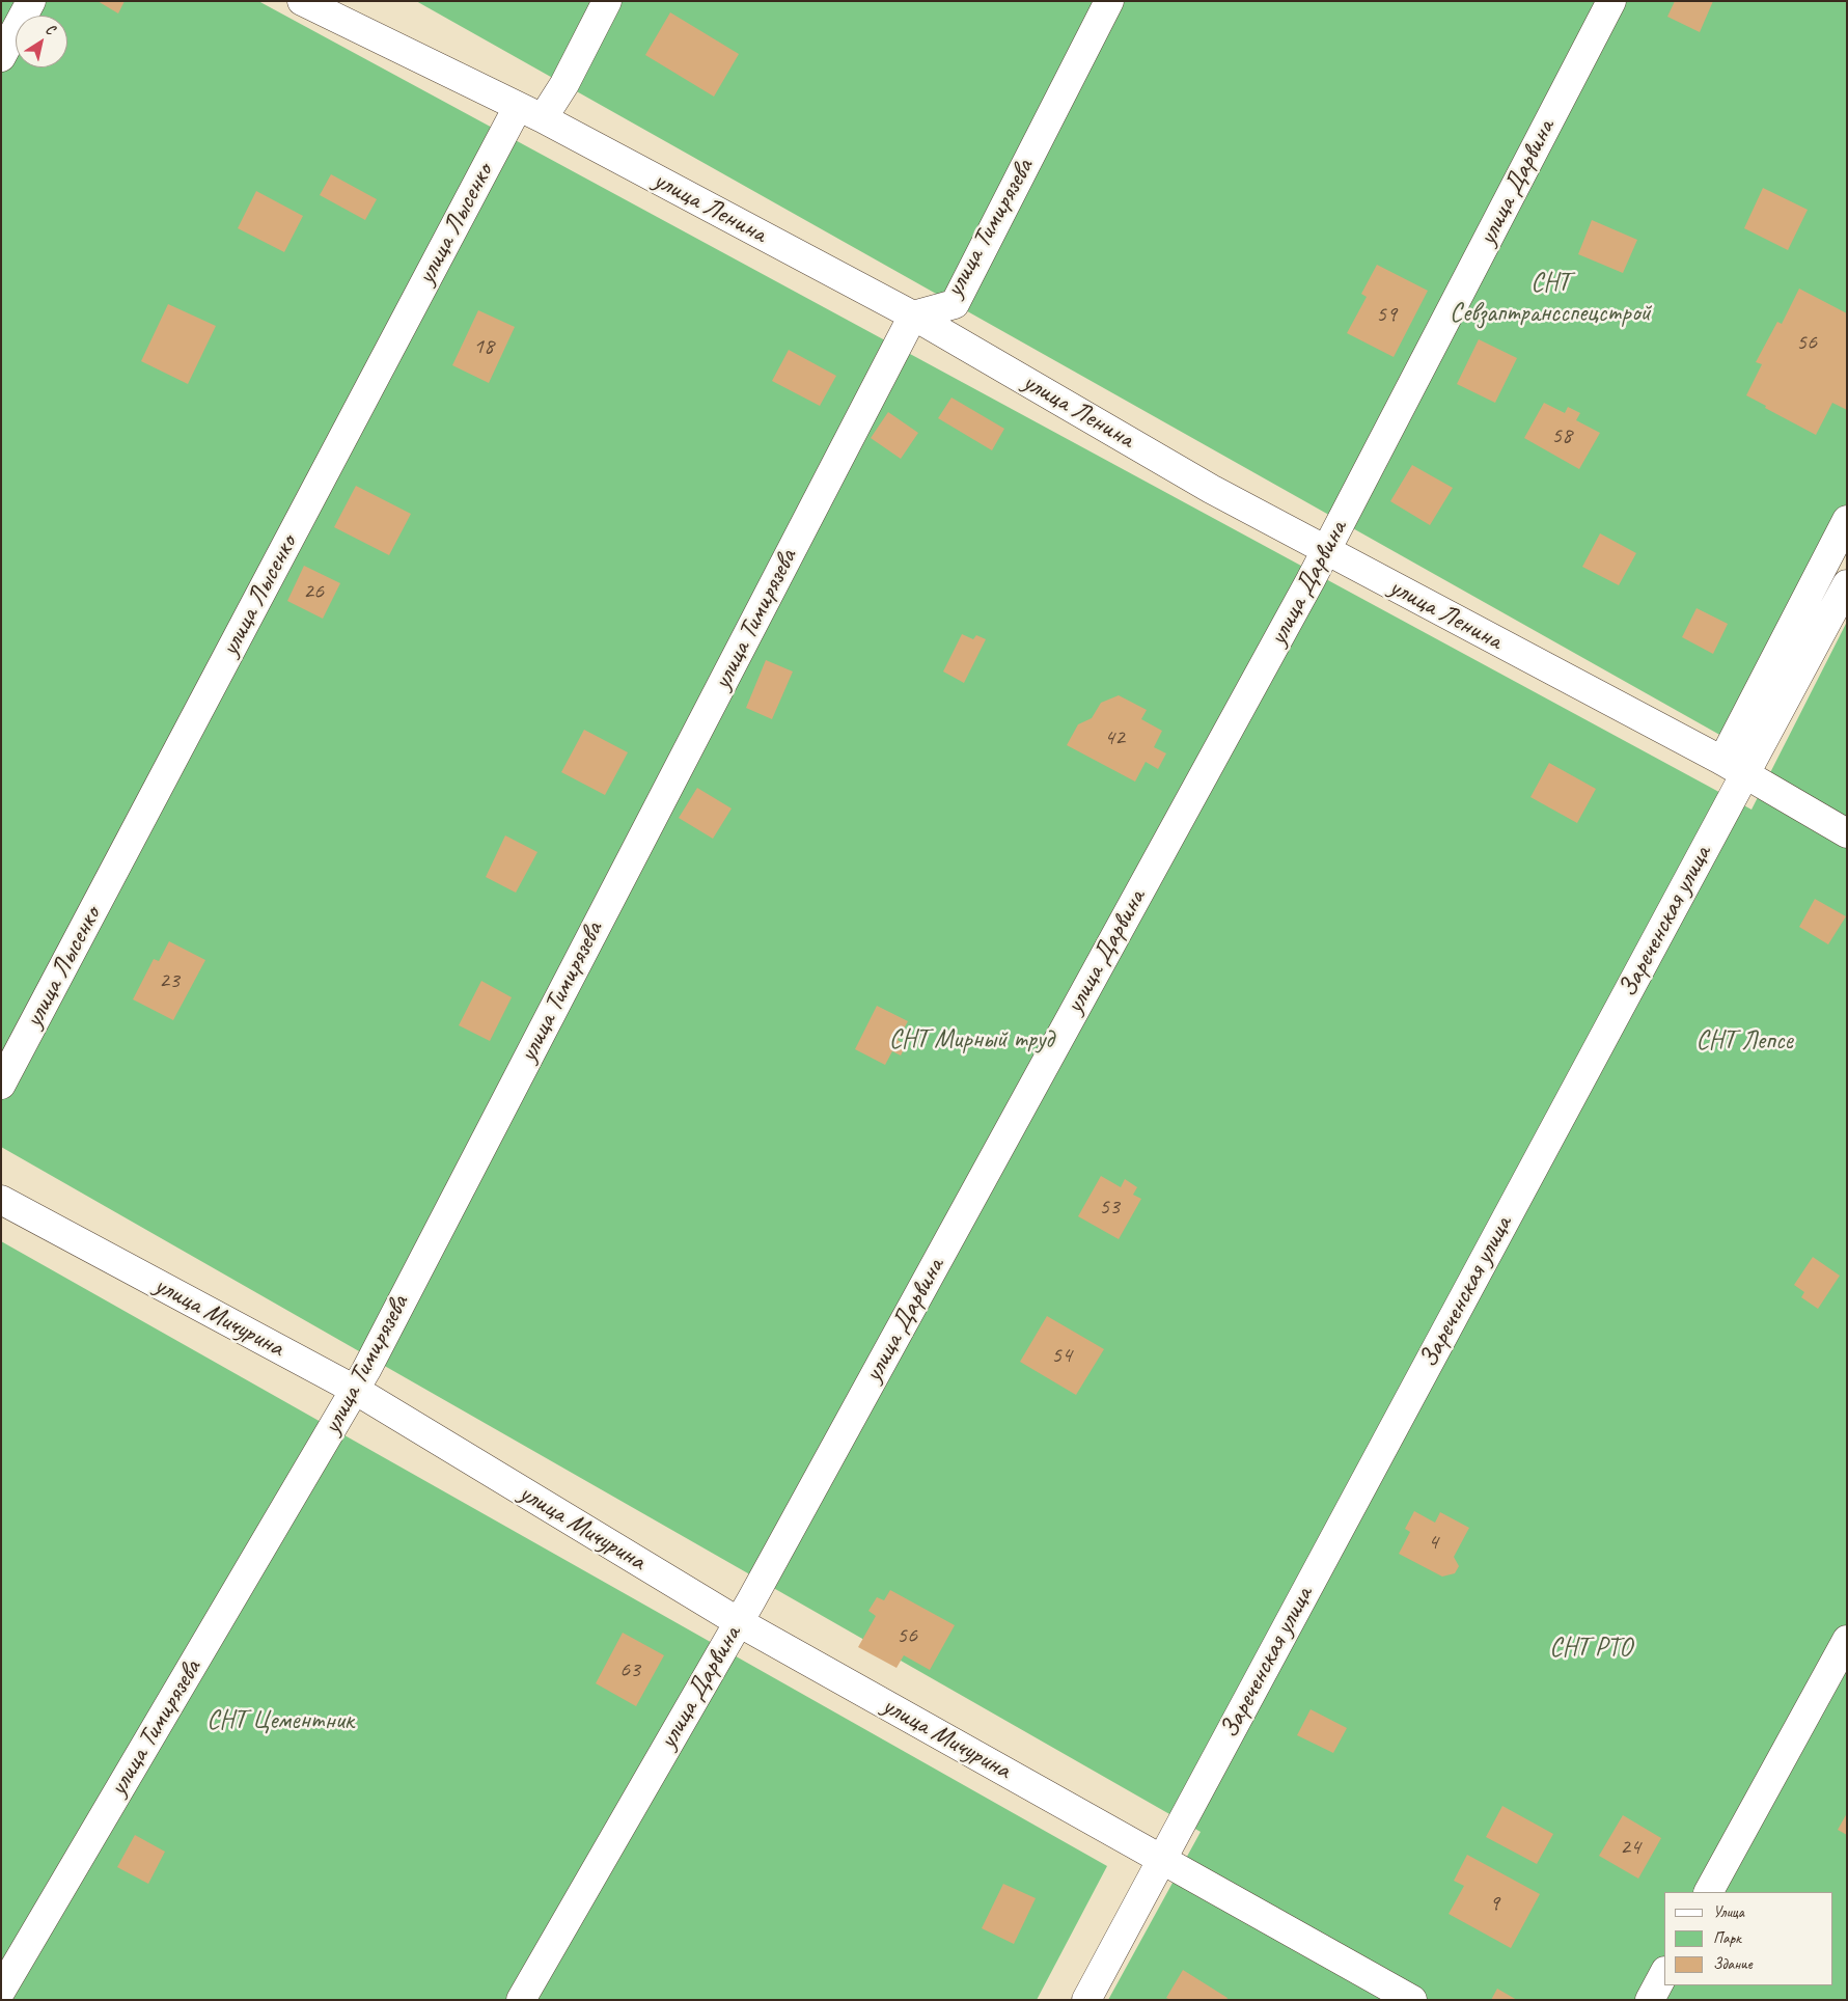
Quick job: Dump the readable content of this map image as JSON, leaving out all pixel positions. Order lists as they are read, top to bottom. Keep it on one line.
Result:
{"streets":{"street":["улица Дарвина","улица Ленина","улица Лысенко","улица Тимирязева","Зареченская улица","улица Мичурина"]},"crossings":[["улица Дарвина","улица Ленина"],["улица Дарвина","улица Мичурина"],["улица Ленина","улица Лысенко"],["улица Ленина","улица Тимирязева"],["улица Ленина","Зареченская улица"],["улица Тимирязева","улица Мичурина"],["Зареченская улица","улица Мичурина"]],"parks":["СНТ Севзаптрансспецстрой","СНТ Мирный труд","СНТ Лепсе","СНТ РТО","СНТ Цементник"],"house_numbers":["59","56","18","58","26","42","23","53","54","4","56","63","24","9"],"legend":["Улица","Парк","Здание"],"north":"top right"}
